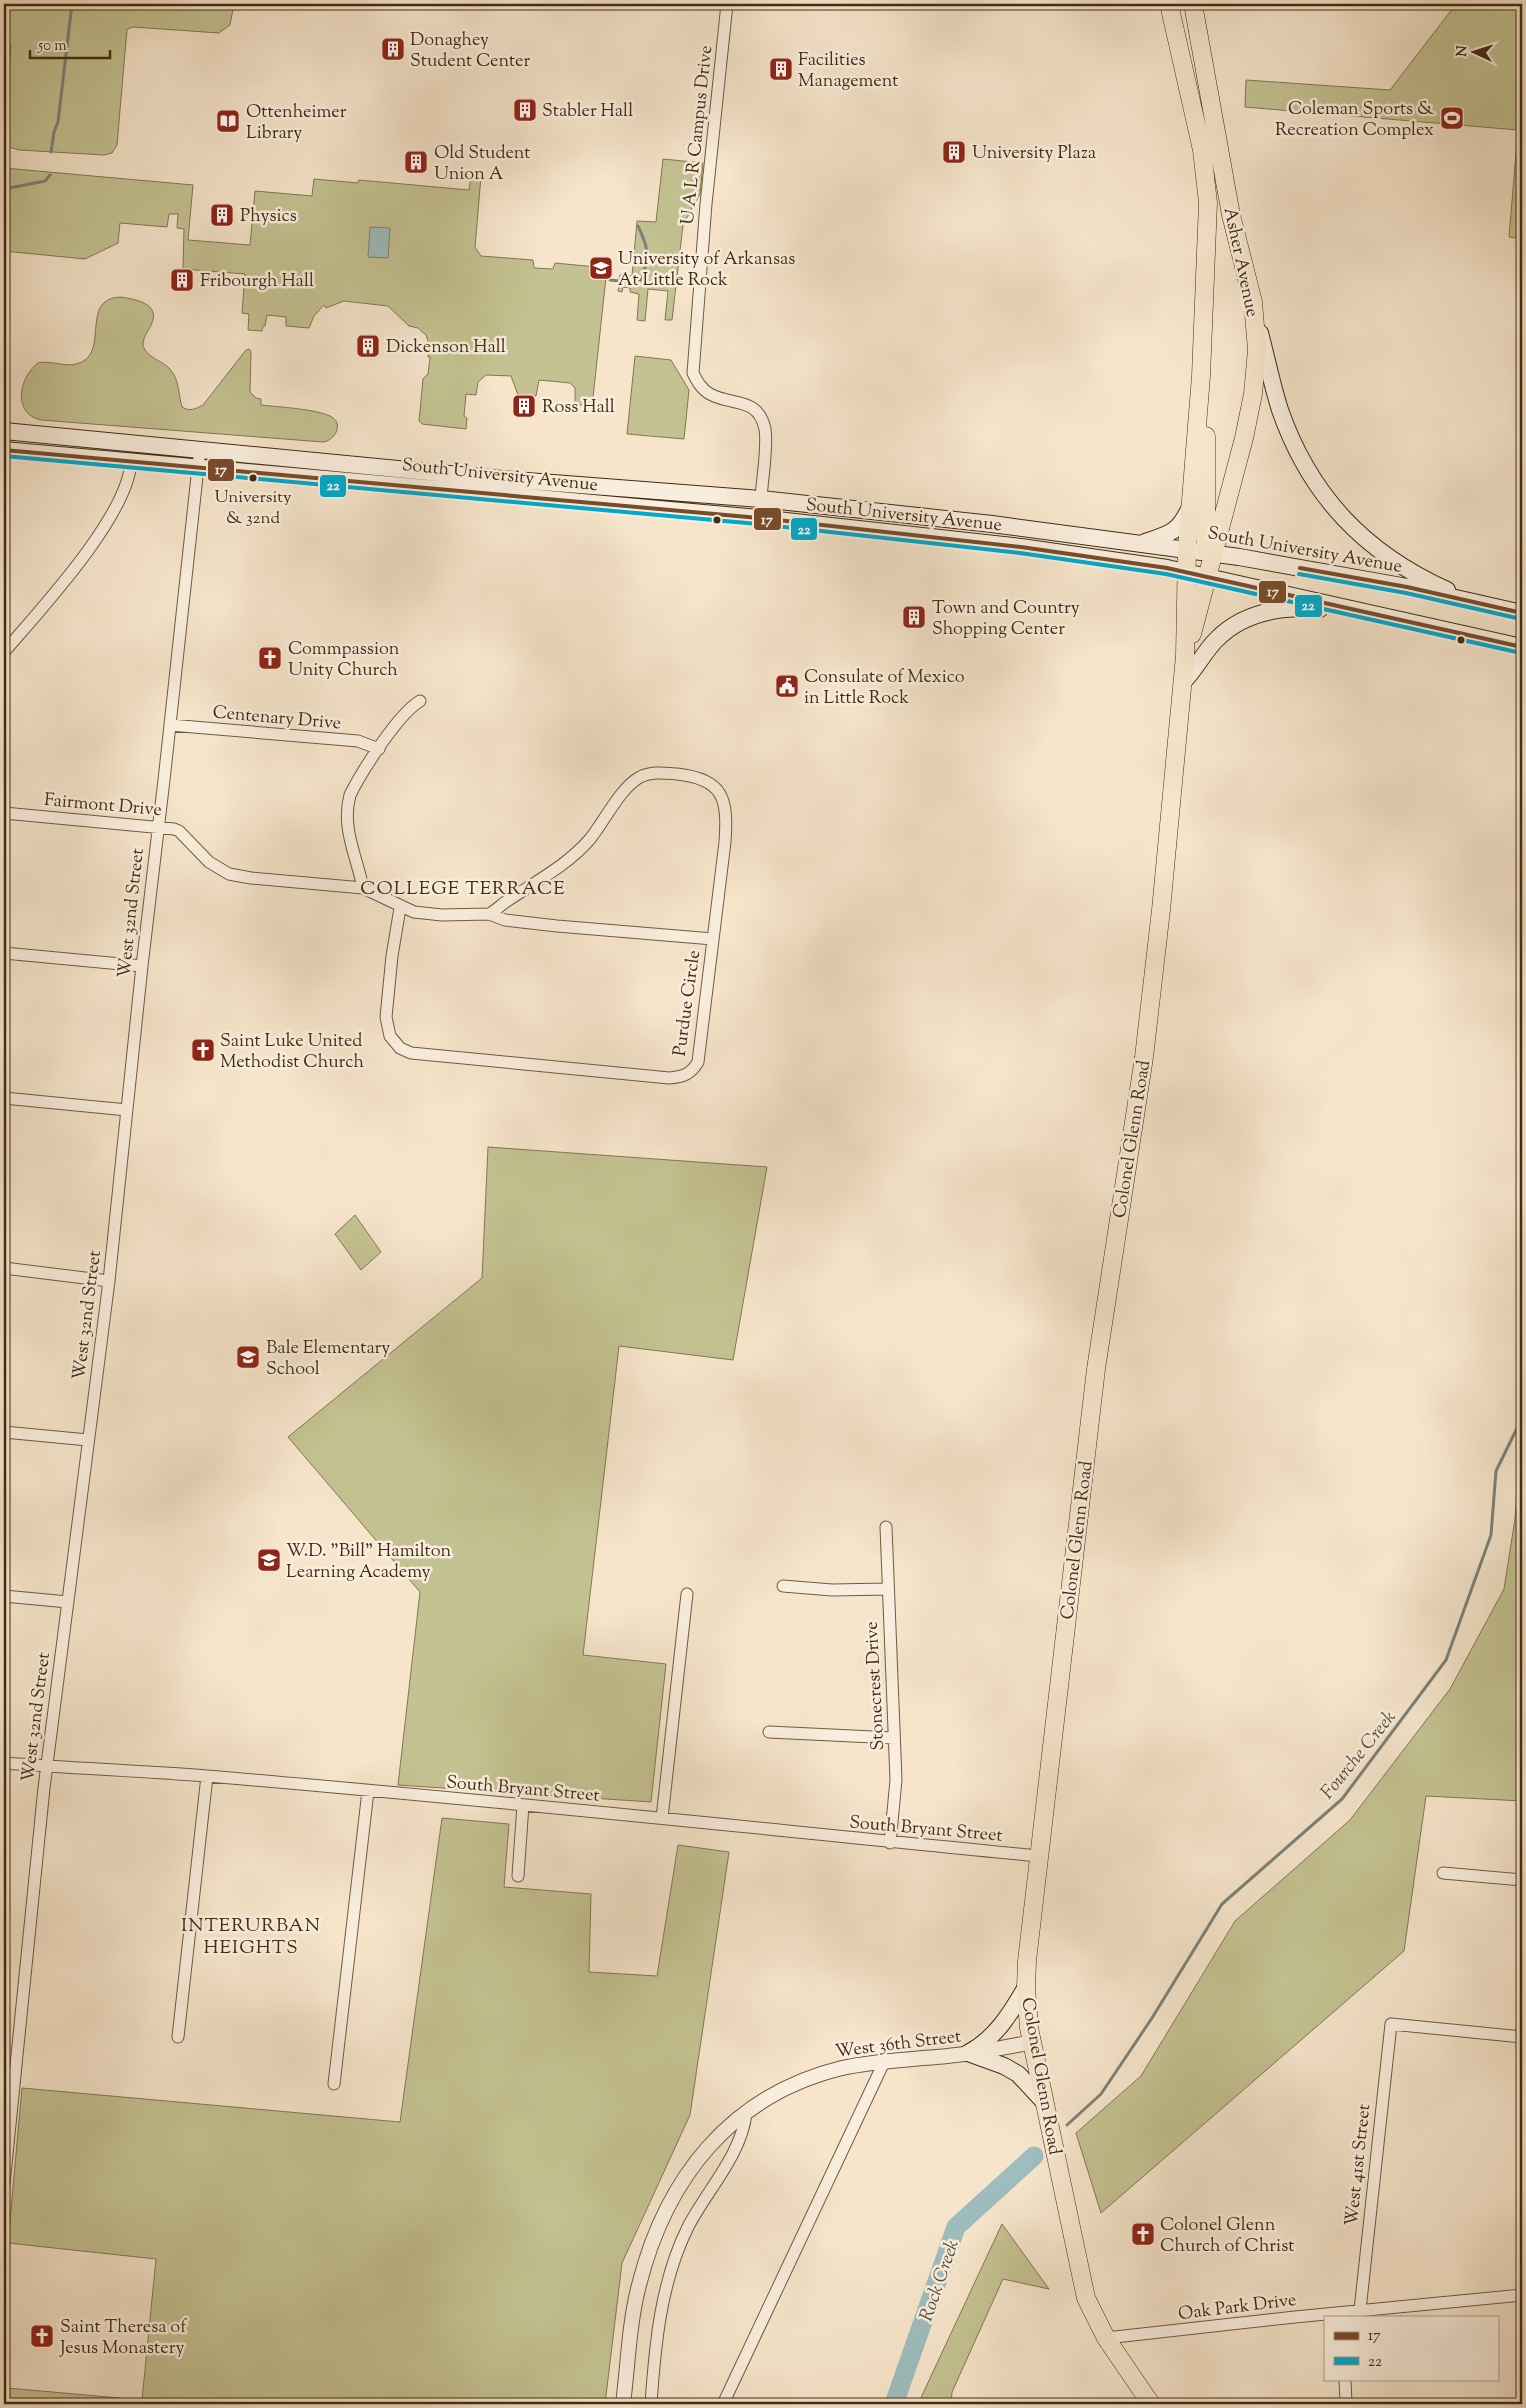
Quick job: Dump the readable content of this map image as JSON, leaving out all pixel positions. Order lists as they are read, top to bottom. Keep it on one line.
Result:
{"streets":{"main road":["Asher Avenue","South University Avenue","Colonel Glenn Road"],"street":["U A L R Campus Drive","Centenary Drive","Fairmont Drive","West 32nd Street","Purdue Circle","Stonecrest Drive","South Bryant Street","West 36th Street","West 41st Street","Oak Park Drive"]},"crossings":[["U A L R Campus Drive","South University Avenue"],["Asher Avenue","South University Avenue"],["Asher Avenue","Colonel Glenn Road"],["South University Avenue","West 32nd Street"],["South University Avenue","Colonel Glenn Road"],["Centenary Drive","West 32nd Street"],["Fairmont Drive","West 32nd Street"],["Fairmont Drive","Purdue Circle"],["West 32nd Street","South Bryant Street"],["Colonel Glenn Road","South Bryant Street"],["Colonel Glenn Road","West 36th Street"],["Colonel Glenn Road","Oak Park Drive"],["Stonecrest Drive","South Bryant Street"],["West 41st Street","Oak Park Drive"]],"districts":["COLLEGE TERRACE","INTERURBAN HEIGHTS"],"water":["Fourche Creek","Rock Creek"],"places":{"building":["Donaghey Student Center","Facilities Management","Stabler Hall","University Plaza","Old Student Union A","Physics","Fribourgh Hall","Dickenson Hall","Ross Hall","Town and Country Shopping Center"],"sports":["Coleman Sports & Recreation Complex"],"library":["Ottenheimer Library"],"school or university":["University of Arkansas At Little Rock","Bale Elementary School","W.D. \"Bill\" Hamilton Learning Academy"],"other":["University & 32nd"],"church":["Commpassion Unity Church","Saint Luke United Methodist Church","Colonel Glenn Church of Christ","Saint Theresa of Jesus Monastery"],"public building":["Consulate of Mexico in Little Rock"]},"lines":["transit line 17","transit line 22"],"legend":["17","22"],"scale_bar":"50 m","north":"left"}
